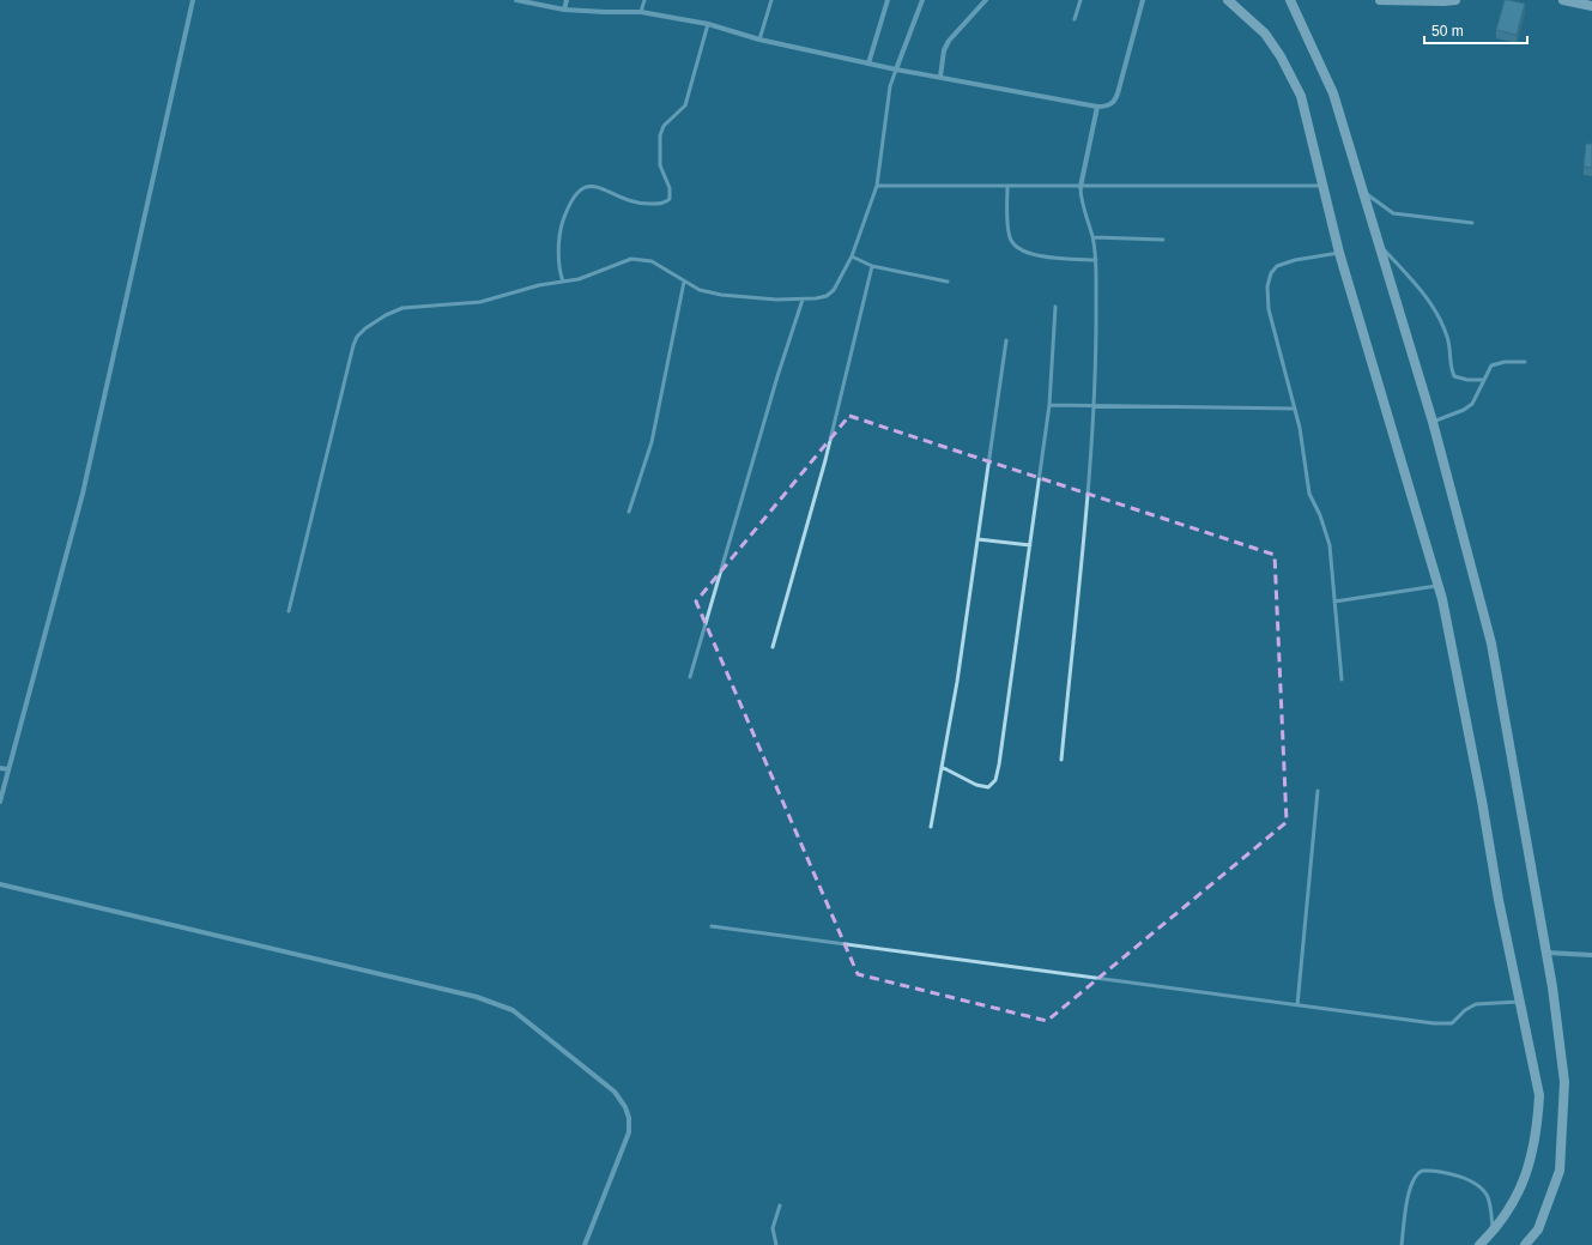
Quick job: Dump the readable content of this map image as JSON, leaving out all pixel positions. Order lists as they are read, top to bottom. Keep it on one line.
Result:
{"scale_bar":"50 m"}
